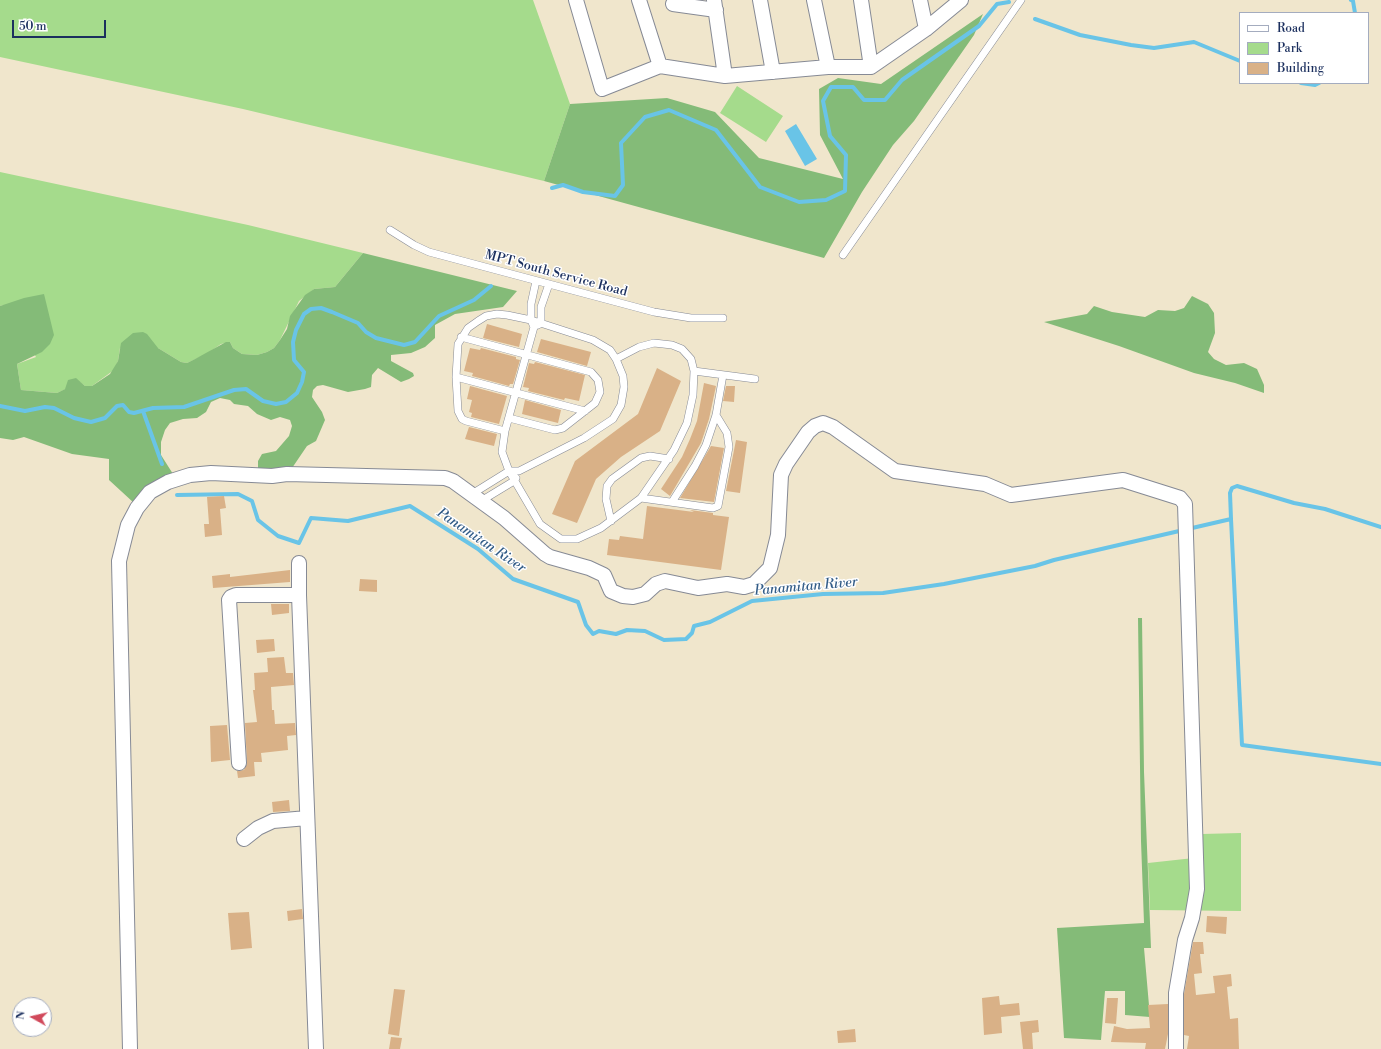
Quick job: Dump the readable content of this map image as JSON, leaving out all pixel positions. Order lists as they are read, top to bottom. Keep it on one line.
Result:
{"streets":{"lane":["MPT South Service Road"]},"water":["Panamitan River"],"legend":["Road","Park","Building"],"scale_bar":"50 m","north":"left"}
